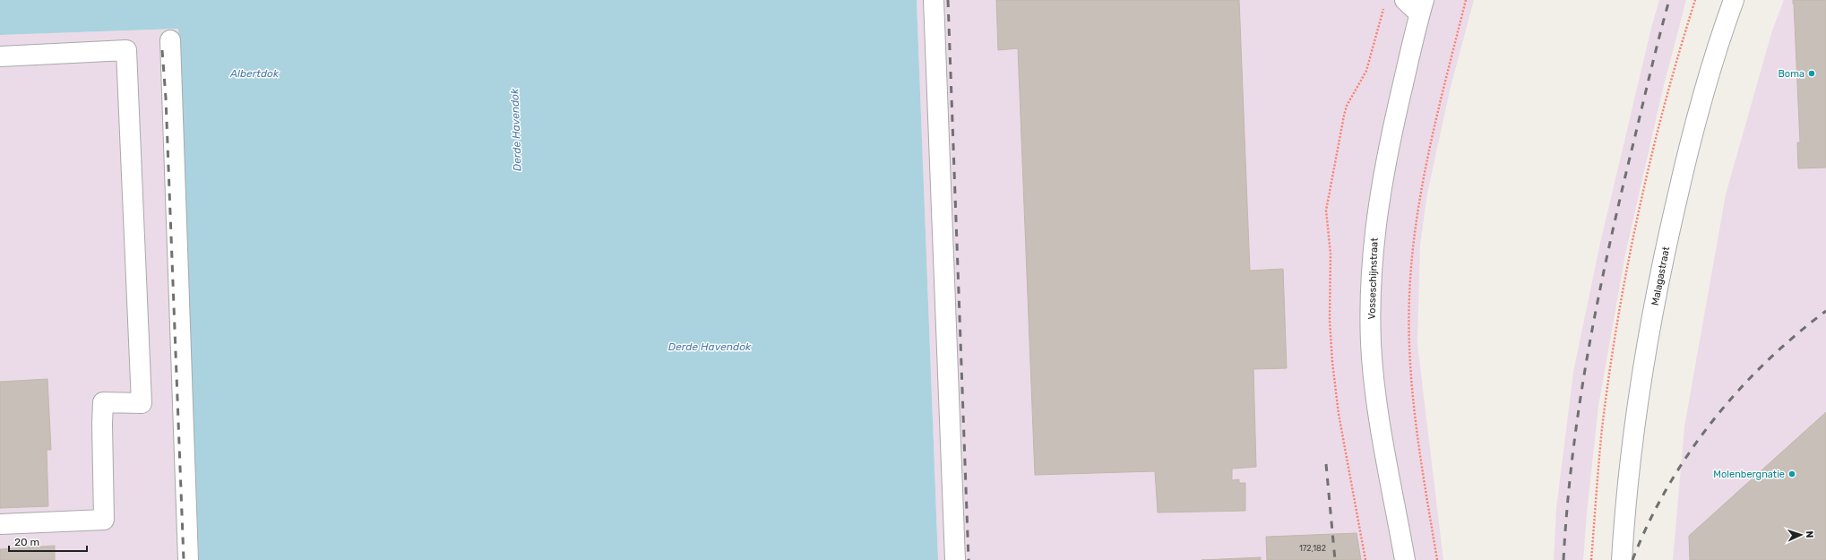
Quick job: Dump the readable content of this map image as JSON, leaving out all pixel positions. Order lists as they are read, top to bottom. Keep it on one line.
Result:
{"streets":{"street":["Malagastraat","Vosseschijnstraat"]},"water":["Albertdok","Derde Havendok"],"places":["Boma","Molenbergnatie"],"house_numbers":["172,182"],"scale_bar":"20 m","north":"right"}
